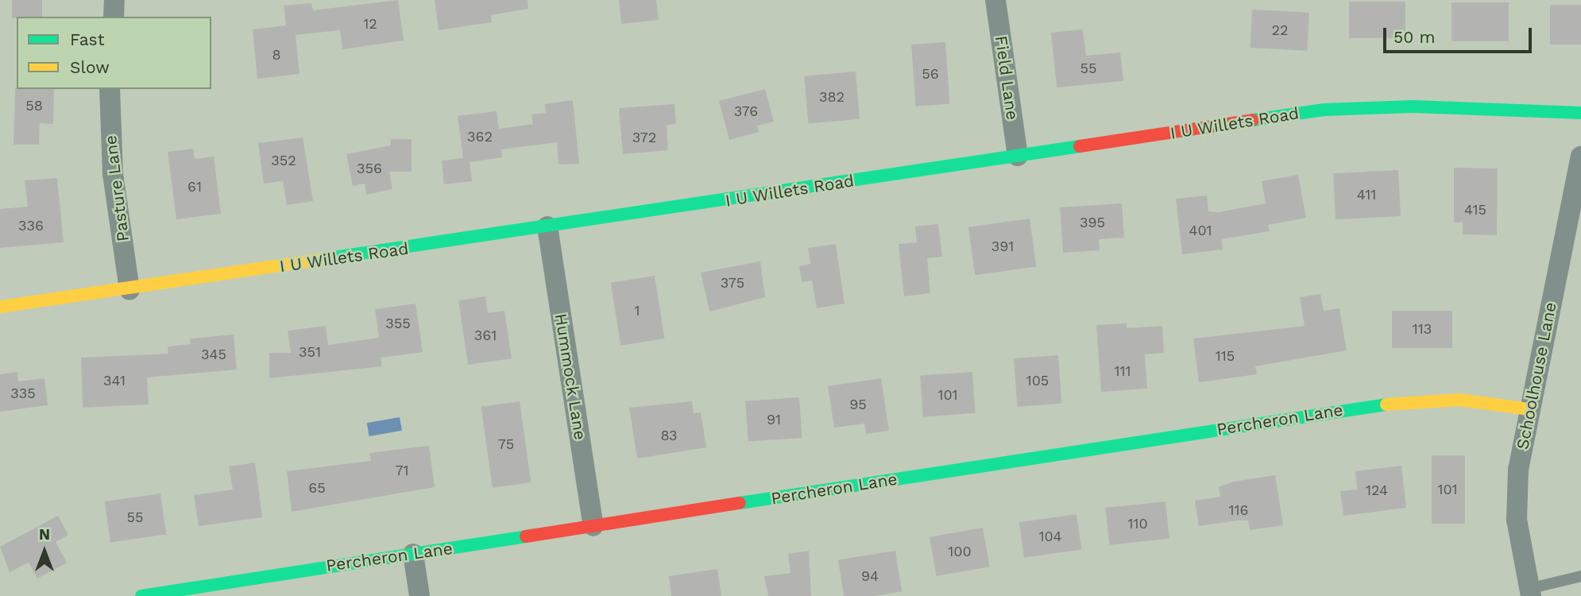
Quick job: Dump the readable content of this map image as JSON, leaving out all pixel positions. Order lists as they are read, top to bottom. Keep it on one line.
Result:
{"streets":{"main road":["I U Willets Road","Percheron Lane"],"street":["Field Lane","Pasture Lane","Schoolhouse Lane","Hummock Lane"]},"crossings":[["Field Lane","I U Willets Road"],["I U Willets Road","Pasture Lane"],["I U Willets Road","Hummock Lane"],["Schoolhouse Lane","Percheron Lane"],["Hummock Lane","Percheron Lane"]],"house_numbers":["12","22","8","55","56","382","58","376","362","372","352","356","61","411","415","395","336","401","391","375","1","355","113","361","351","345","115","111","341","105","335","101","95","91","83","75","71","65","101","124","116","55","110","104","100","94"],"legend":["Fast","Slow"],"scale_bar":"50 m","north":"top"}
